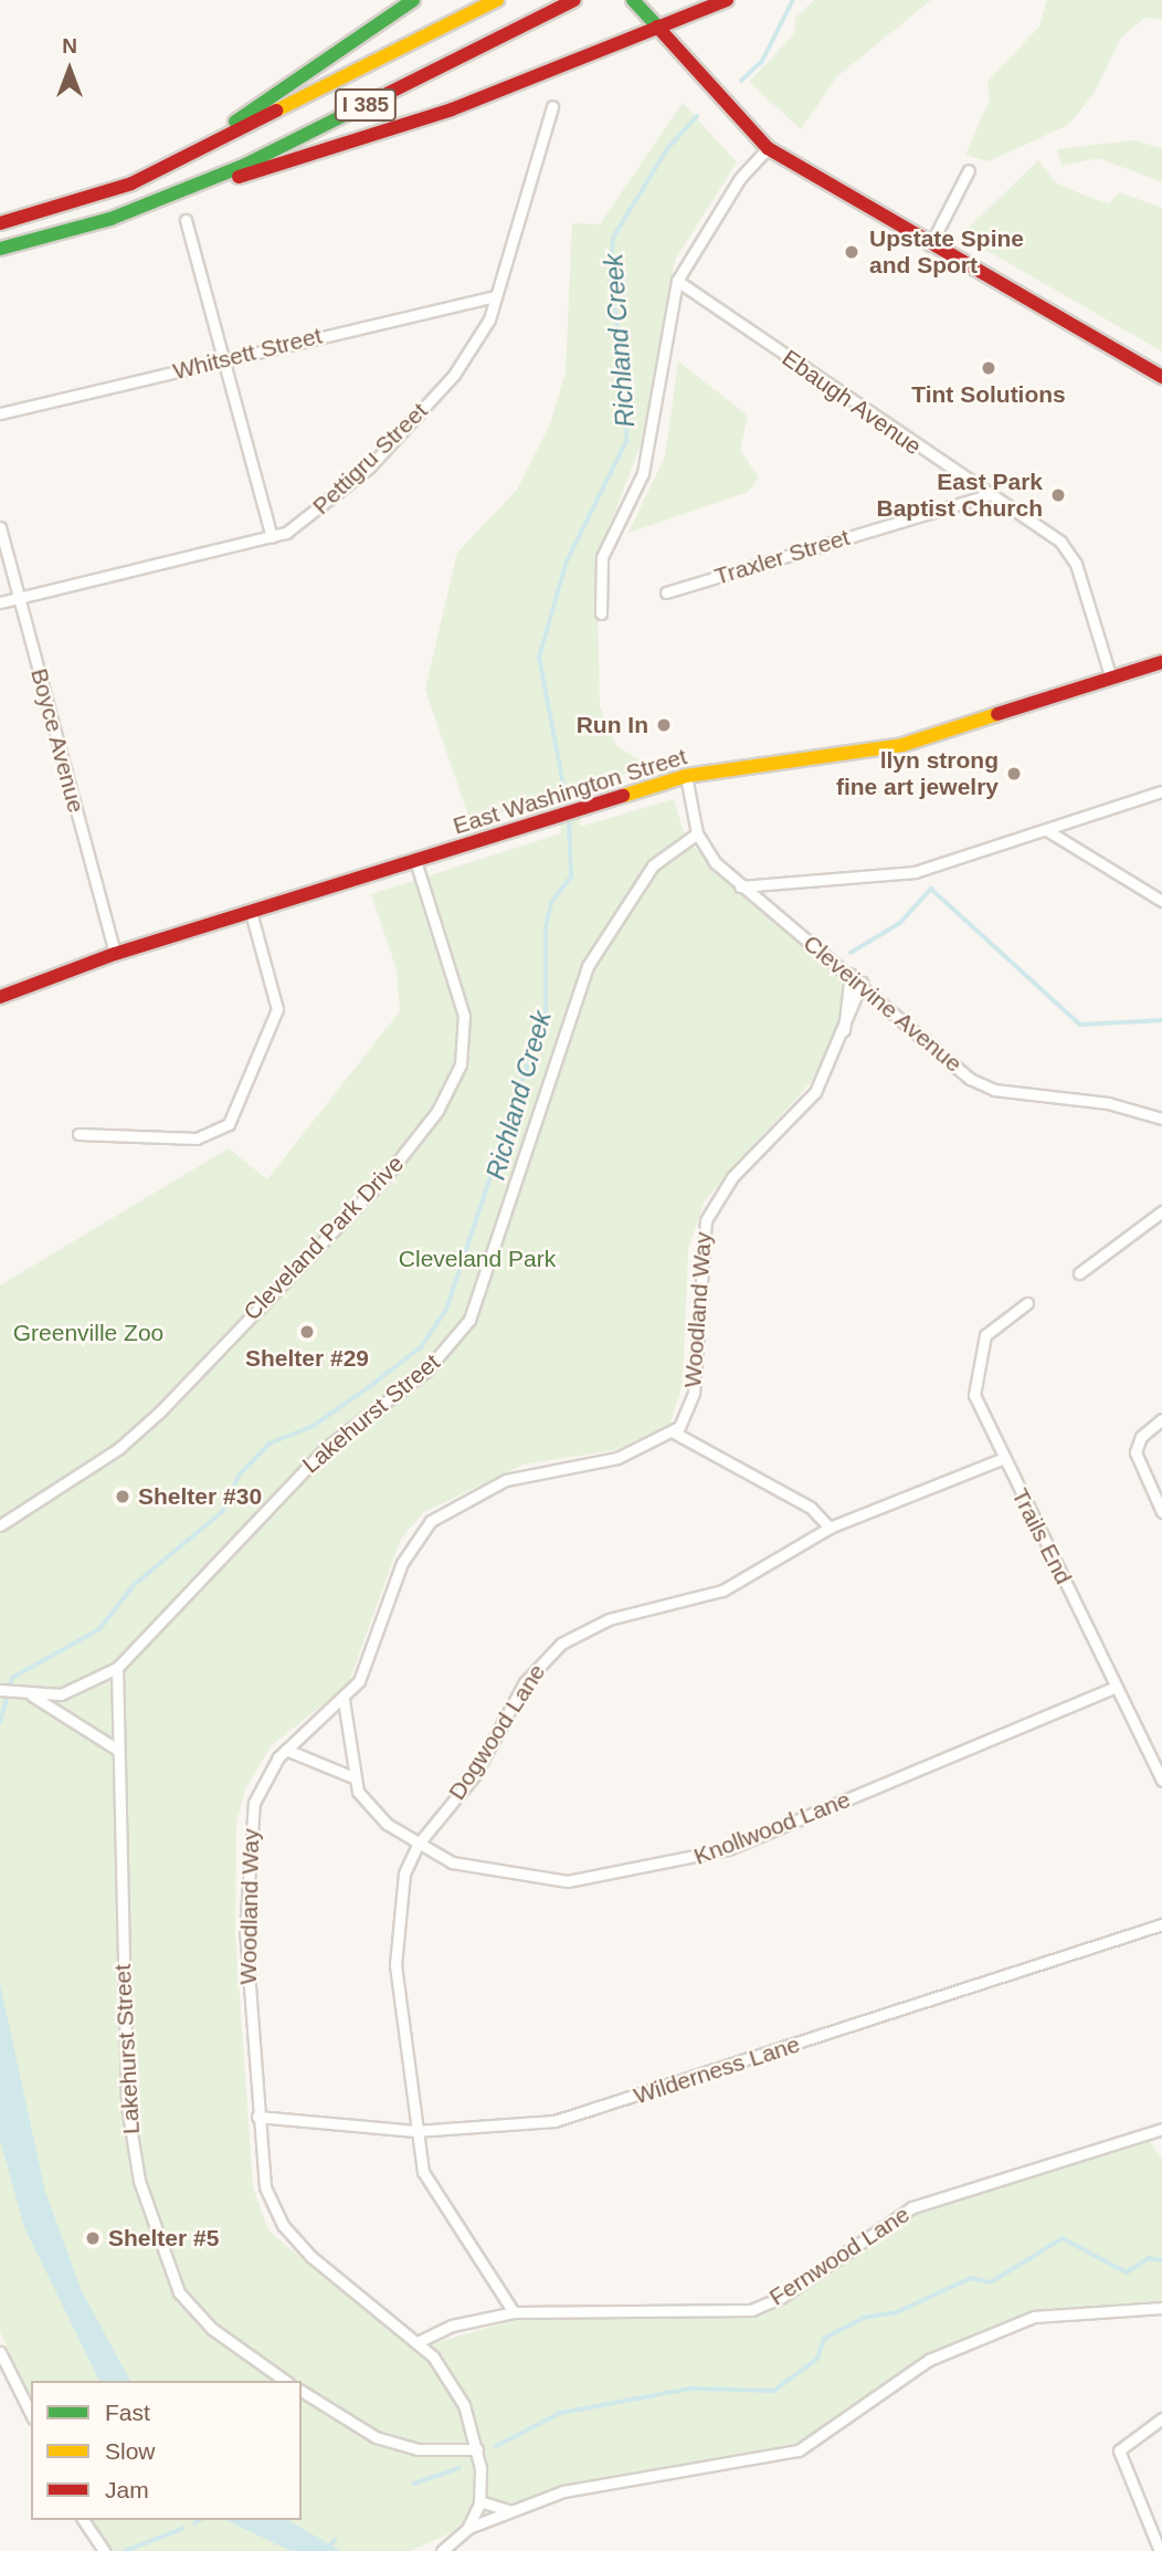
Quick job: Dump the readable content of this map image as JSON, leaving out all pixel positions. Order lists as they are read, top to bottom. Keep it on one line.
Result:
{"streets":{"main road":["I 385","East Washington Street"],"street":["Whitsett Street","Ebaugh Avenue","Pettigru Street","Traxler Street","Boyce Avenue","Cleveirvine Avenue","Cleveland Park Drive","Woodland Way","Lakehurst Street","Trails End","Dogwood Lane","Knollwood Lane","Wilderness Lane","Fernwood Lane"]},"crossings":[["Whitsett Street","Pettigru Street"],["Ebaugh Avenue","Traxler Street"],["Ebaugh Avenue","East Washington Street"],["Pettigru Street","Boyce Avenue"],["Boyce Avenue","East Washington Street"],["East Washington Street","Cleveirvine Avenue"],["East Washington Street","Cleveland Park Drive"],["Cleveirvine Avenue","Woodland Way"],["Cleveirvine Avenue","Lakehurst Street"],["Woodland Way","Knollwood Lane"],["Woodland Way","Wilderness Lane"],["Woodland Way","Fernwood Lane"],["Trails End","Dogwood Lane"],["Trails End","Knollwood Lane"],["Dogwood Lane","Knollwood Lane"],["Dogwood Lane","Wilderness Lane"],["Dogwood Lane","Fernwood Lane"]],"water":["Richland Creek"],"parks":["Cleveland Park","Greenville Zoo"],"places":["Upstate Spine and Sport","Tint Solutions","East Park Baptist Church","Run In","llyn strong fine art jewelry","Shelter #29","Shelter #30","Shelter #5"],"legend":["Fast","Slow","Jam"],"north":"top"}
